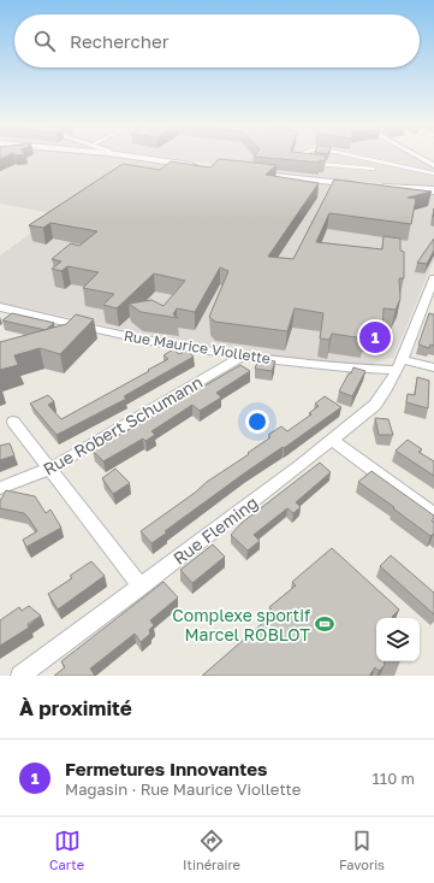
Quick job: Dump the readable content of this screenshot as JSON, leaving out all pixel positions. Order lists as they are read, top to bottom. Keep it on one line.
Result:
{"streets":{"street":["Rue Maurice Viollette","Rue Robert Schumann","Rue Fleming"]},"crossings":[["Rue Maurice Viollette","Rue Robert Schumann"],["Rue Maurice Viollette","Rue Fleming"]],"places":{"sports":["Complexe sportif Marcel ROBLOT"]},"page":{"search":"Rechercher","pins":"1","heading":"À proximité","list":[{"mark":"1","name":"Fermetures Innovantes","note":"Magasin · Rue Maurice Viollette","value":"110 m"}],"nav":["Carte","Itinéraire","Favoris"]}}
